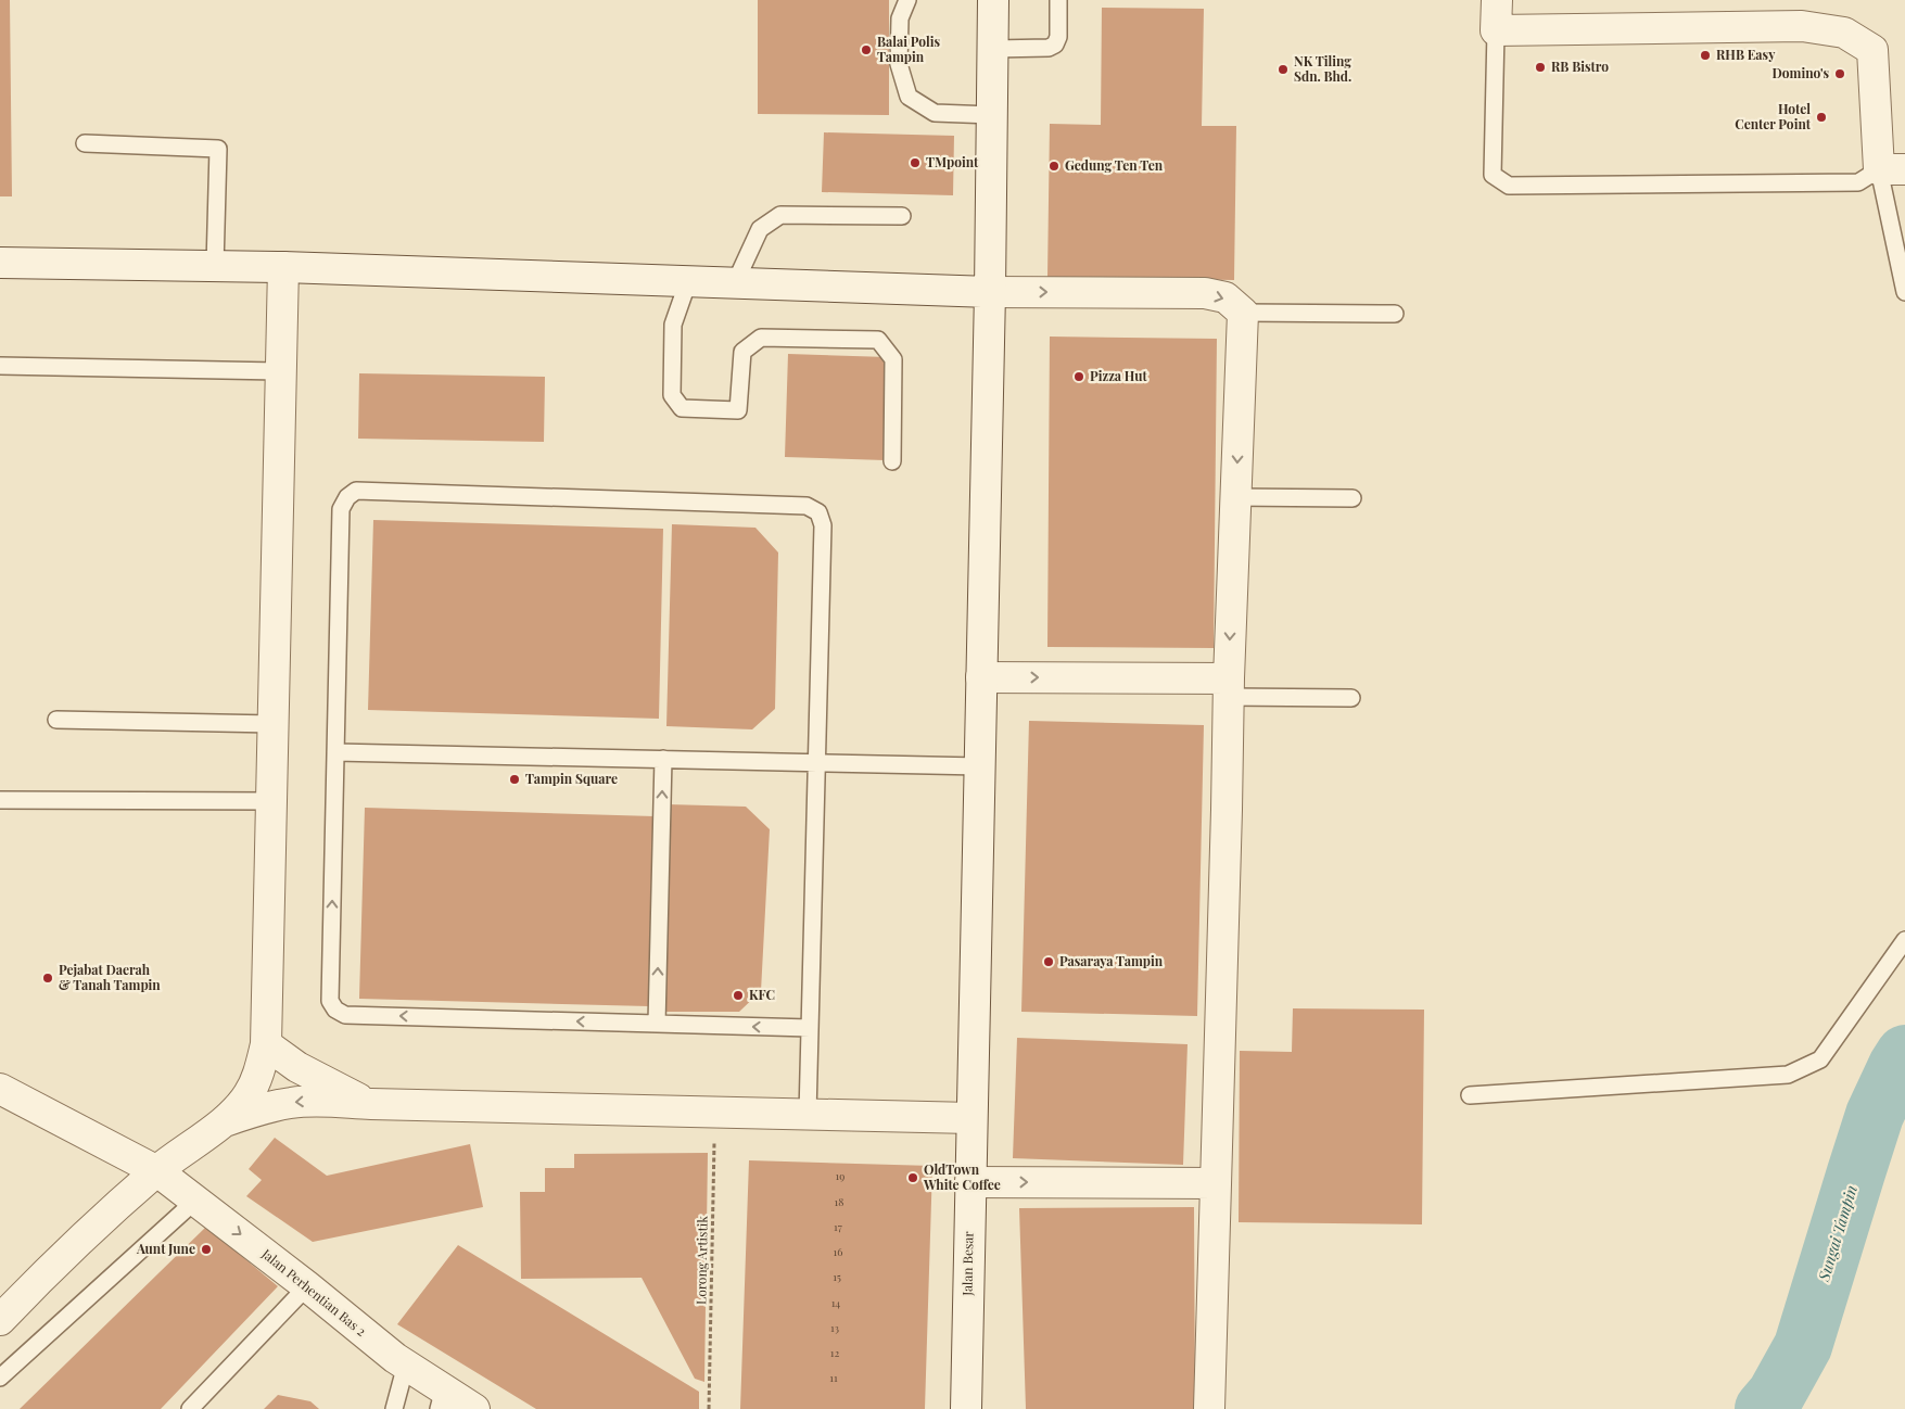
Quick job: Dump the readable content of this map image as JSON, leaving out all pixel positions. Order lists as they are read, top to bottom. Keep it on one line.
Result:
{"streets":{"street":["Jalan Besar","Jalan Perhentian Bas 2"],"path":["Lorong Artistik"]},"water":["Sungai Tampin"],"places":["Balai Polis Tampin","RHB Easy","RB Bistro","NK Tiling Sdn. Bhd.","Domino's","Hotel Center Point","TMpoint","Gedung Ten Ten","Pizza Hut","Tampin Square","Pasaraya Tampin","Pejabat Daerah & Tanah Tampin","KFC","OldTown White Coffee","Aunt June"],"house_numbers":["19","18","17","16","15","14","13","12","11"]}
